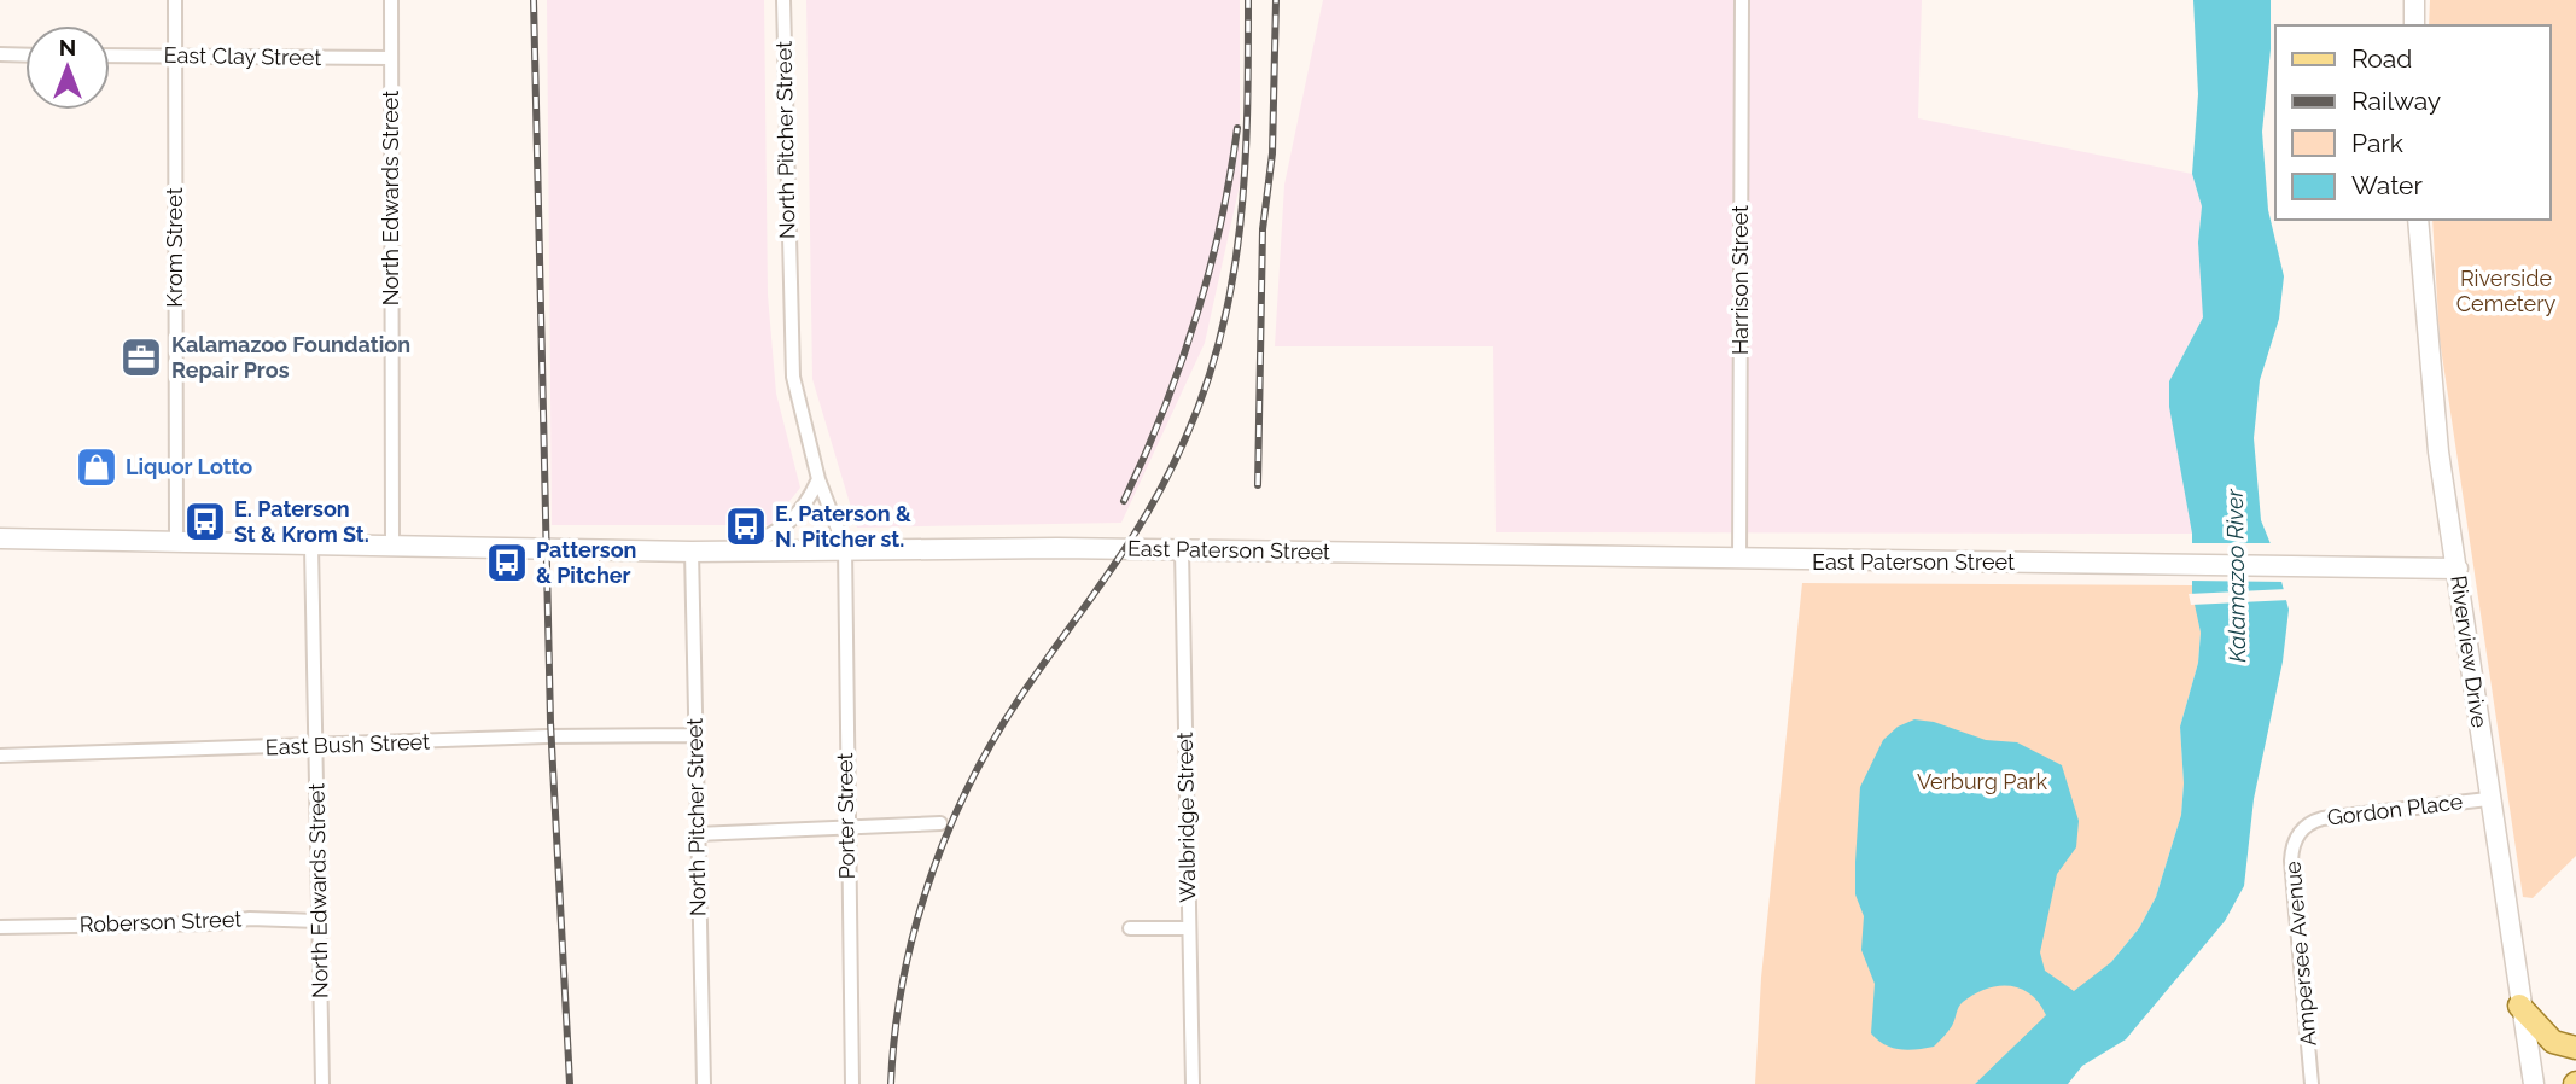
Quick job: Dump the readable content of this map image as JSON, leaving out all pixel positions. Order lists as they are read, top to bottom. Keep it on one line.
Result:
{"streets":{"street":["East Clay Street","North Pitcher Street","North Edwards Street","Krom Street","Harrison Street","East Paterson Street","Riverview Drive","East Bush Street","Gordon Place","Porter Street","Walbridge Street","Roberson Street","Ampersee Avenue"]},"crossings":[["East Clay Street","North Edwards Street"],["East Clay Street","Krom Street"],["North Pitcher Street","East Paterson Street"],["North Pitcher Street","East Bush Street"],["North Pitcher Street","Porter Street"],["North Edwards Street","East Paterson Street"],["North Edwards Street","East Bush Street"],["North Edwards Street","Roberson Street"],["Krom Street","East Paterson Street"],["Harrison Street","East Paterson Street"],["East Paterson Street","Riverview Drive"],["East Paterson Street","Porter Street"],["East Paterson Street","Walbridge Street"],["Riverview Drive","Gordon Place"],["Gordon Place","Ampersee Avenue"]],"water":["Kalamazoo River"],"parks":["Riverside Cemetery","Verburg Park"],"places":{"office":["Kalamazoo Foundation Repair Pros"],"shop":["Liquor Lotto"],"bus stop":["E. Paterson St & Krom St.","E. Paterson & N. Pitcher st.","Patterson & Pitcher"]},"legend":["Road","Railway","Park","Water"],"north":"top"}
